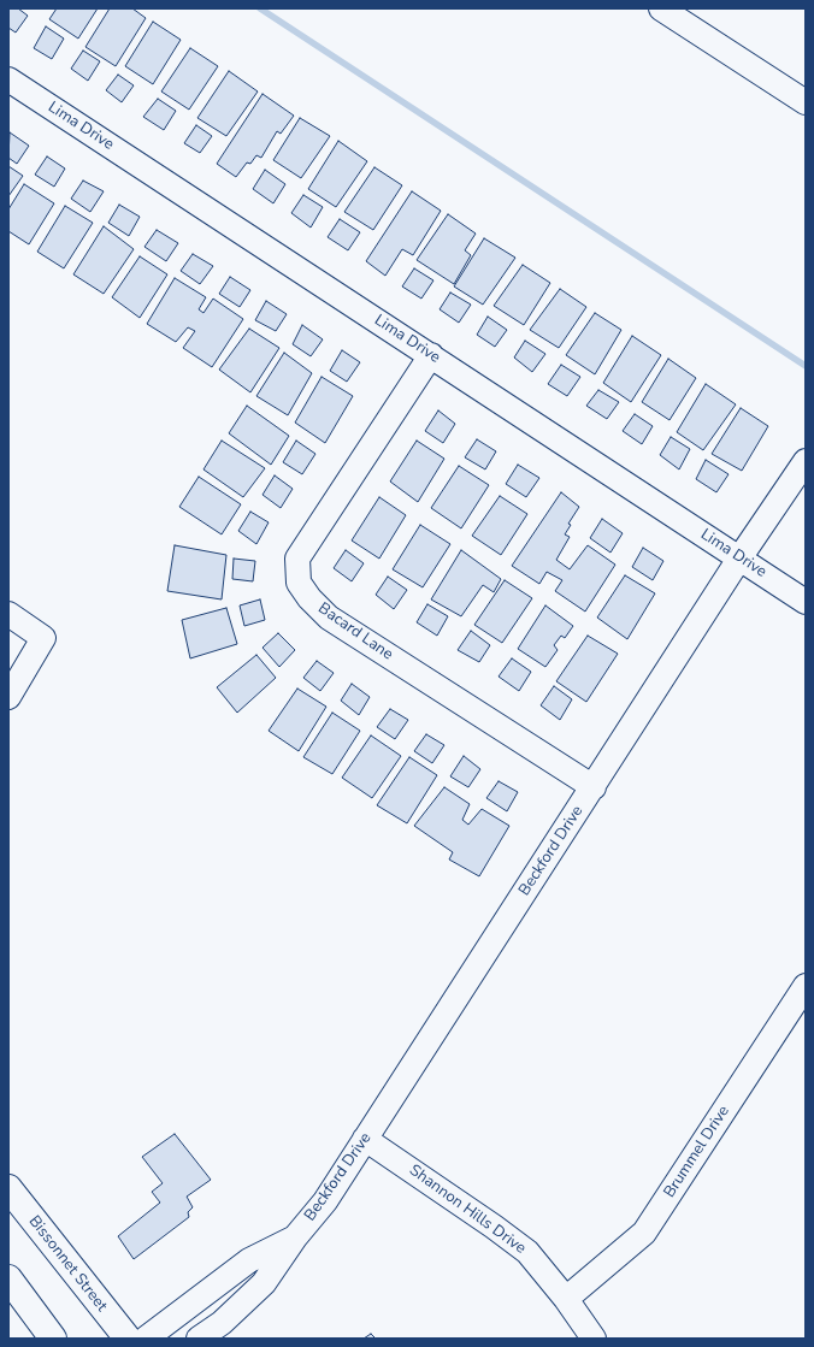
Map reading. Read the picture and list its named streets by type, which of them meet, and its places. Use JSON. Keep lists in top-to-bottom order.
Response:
{
  "streets": {
    "main road": ["Bissonnet Street"],
    "street": [
      "Lima Drive",
      "Bacard Lane",
      "Beckford Drive",
      "Brummel Drive",
      "Shannon Hills Drive"
    ]
  },
  "crossings": [
    ["Lima Drive", "Bacard Lane"],
    ["Lima Drive", "Beckford Drive"],
    ["Bacard Lane", "Beckford Drive"],
    ["Beckford Drive", "Shannon Hills Drive"],
    ["Brummel Drive", "Shannon Hills Drive"]
  ]
}
